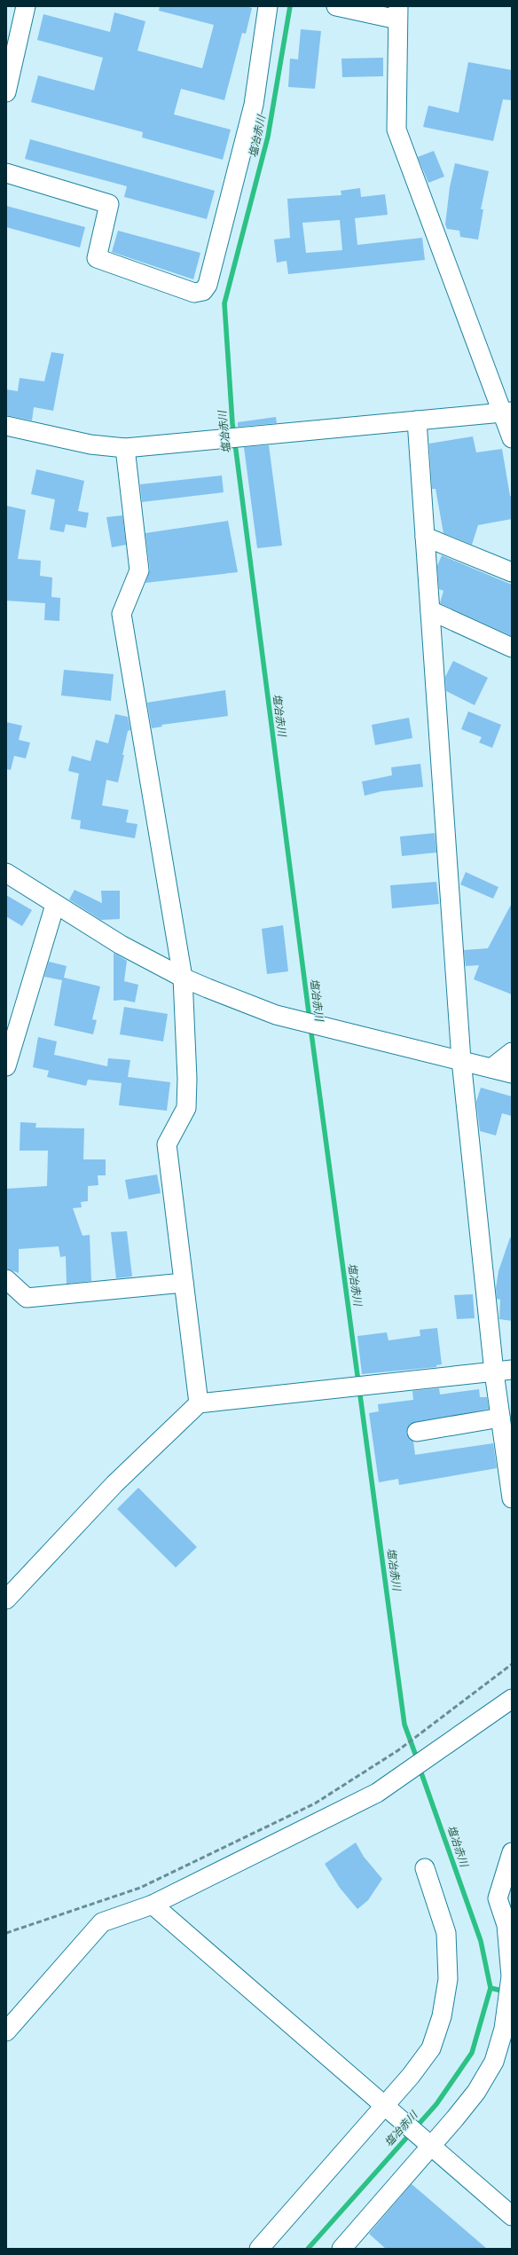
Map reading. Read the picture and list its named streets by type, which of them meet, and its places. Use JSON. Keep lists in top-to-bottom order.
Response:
{
  "water": ["塩冶赤川"]
}
